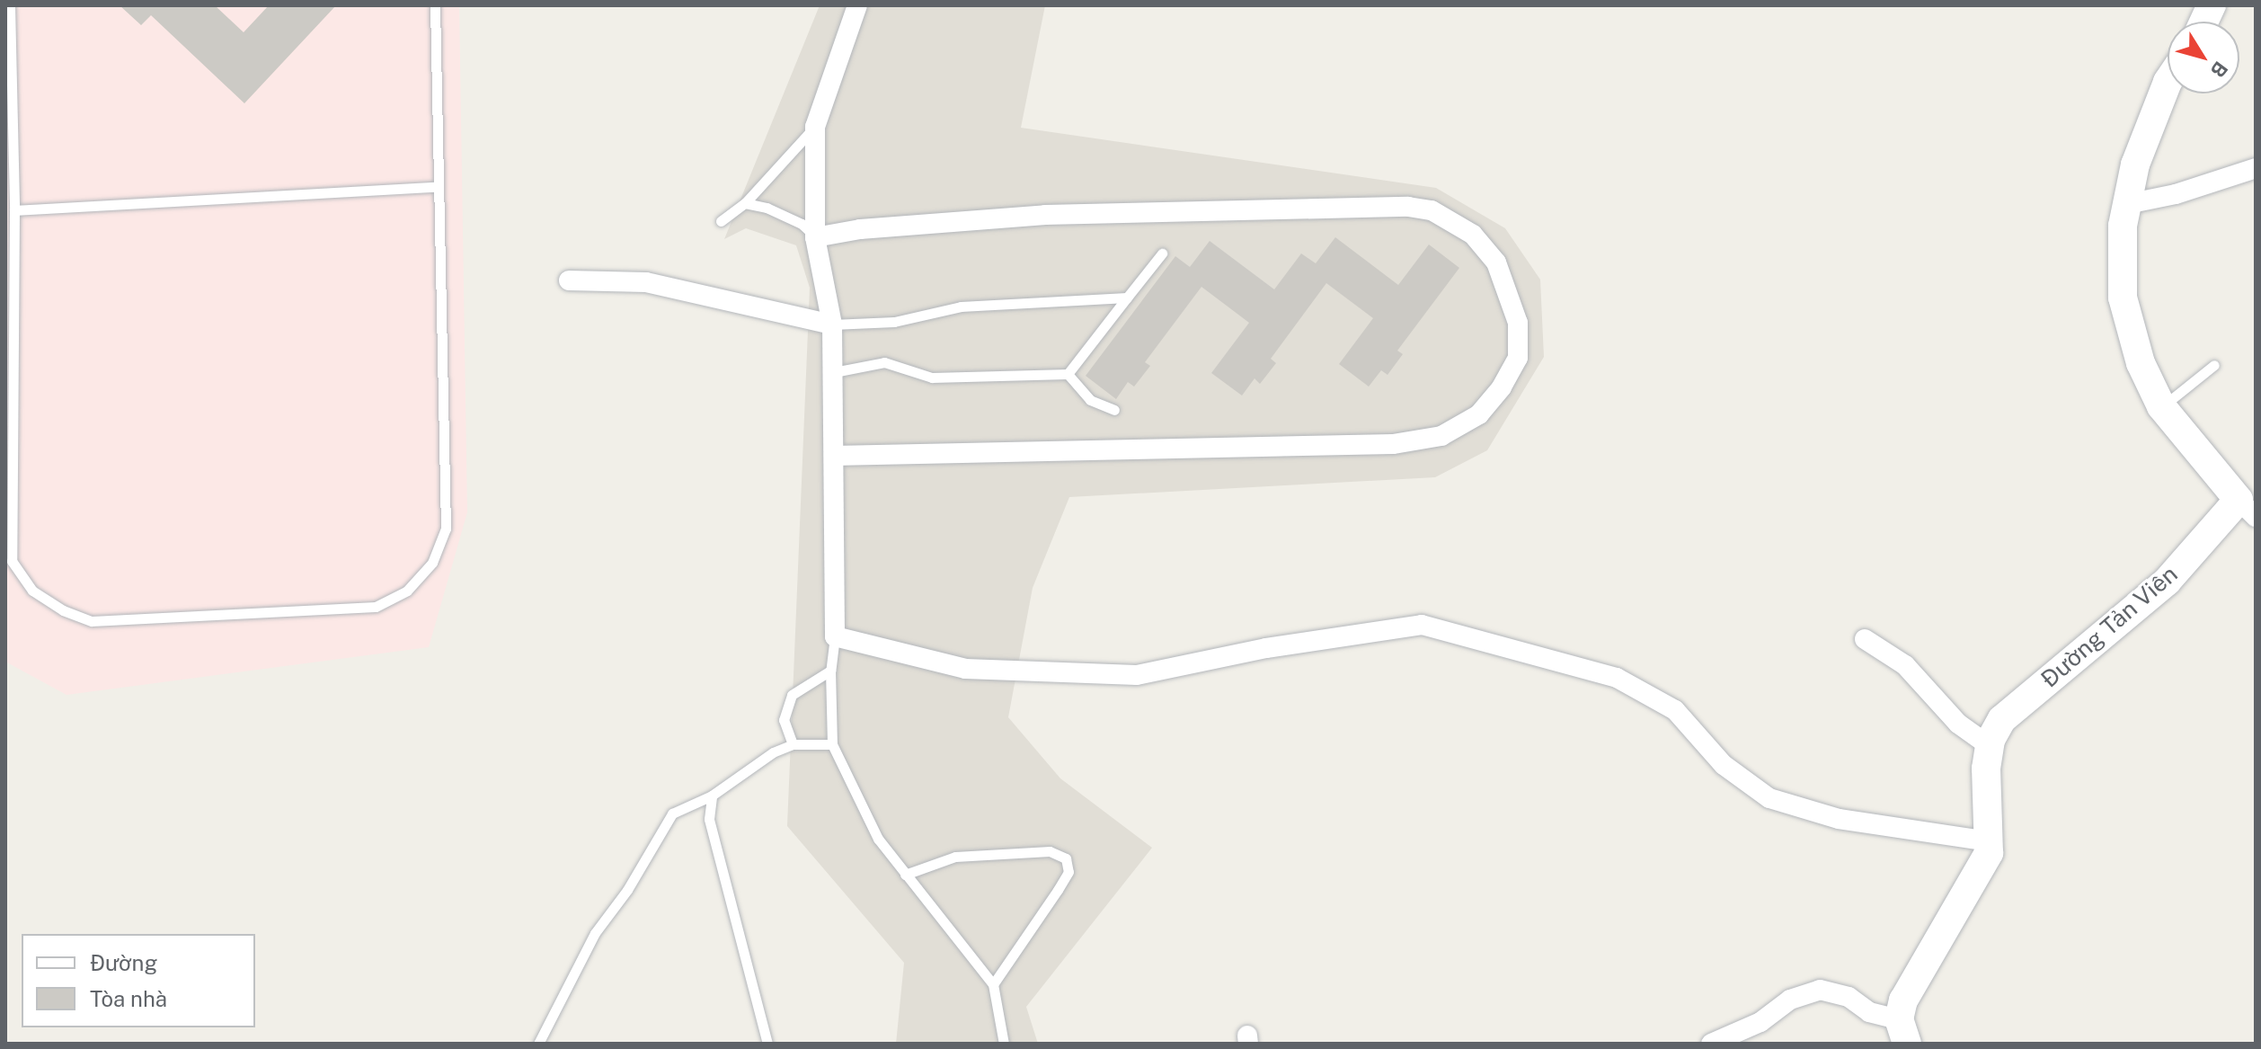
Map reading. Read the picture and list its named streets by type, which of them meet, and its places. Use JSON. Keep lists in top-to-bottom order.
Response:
{
  "streets": {
    "street": ["Đường Tản Viên"]
  },
  "legend": ["Đường", "Tòa nhà"],
  "north": "bottom right"
}
